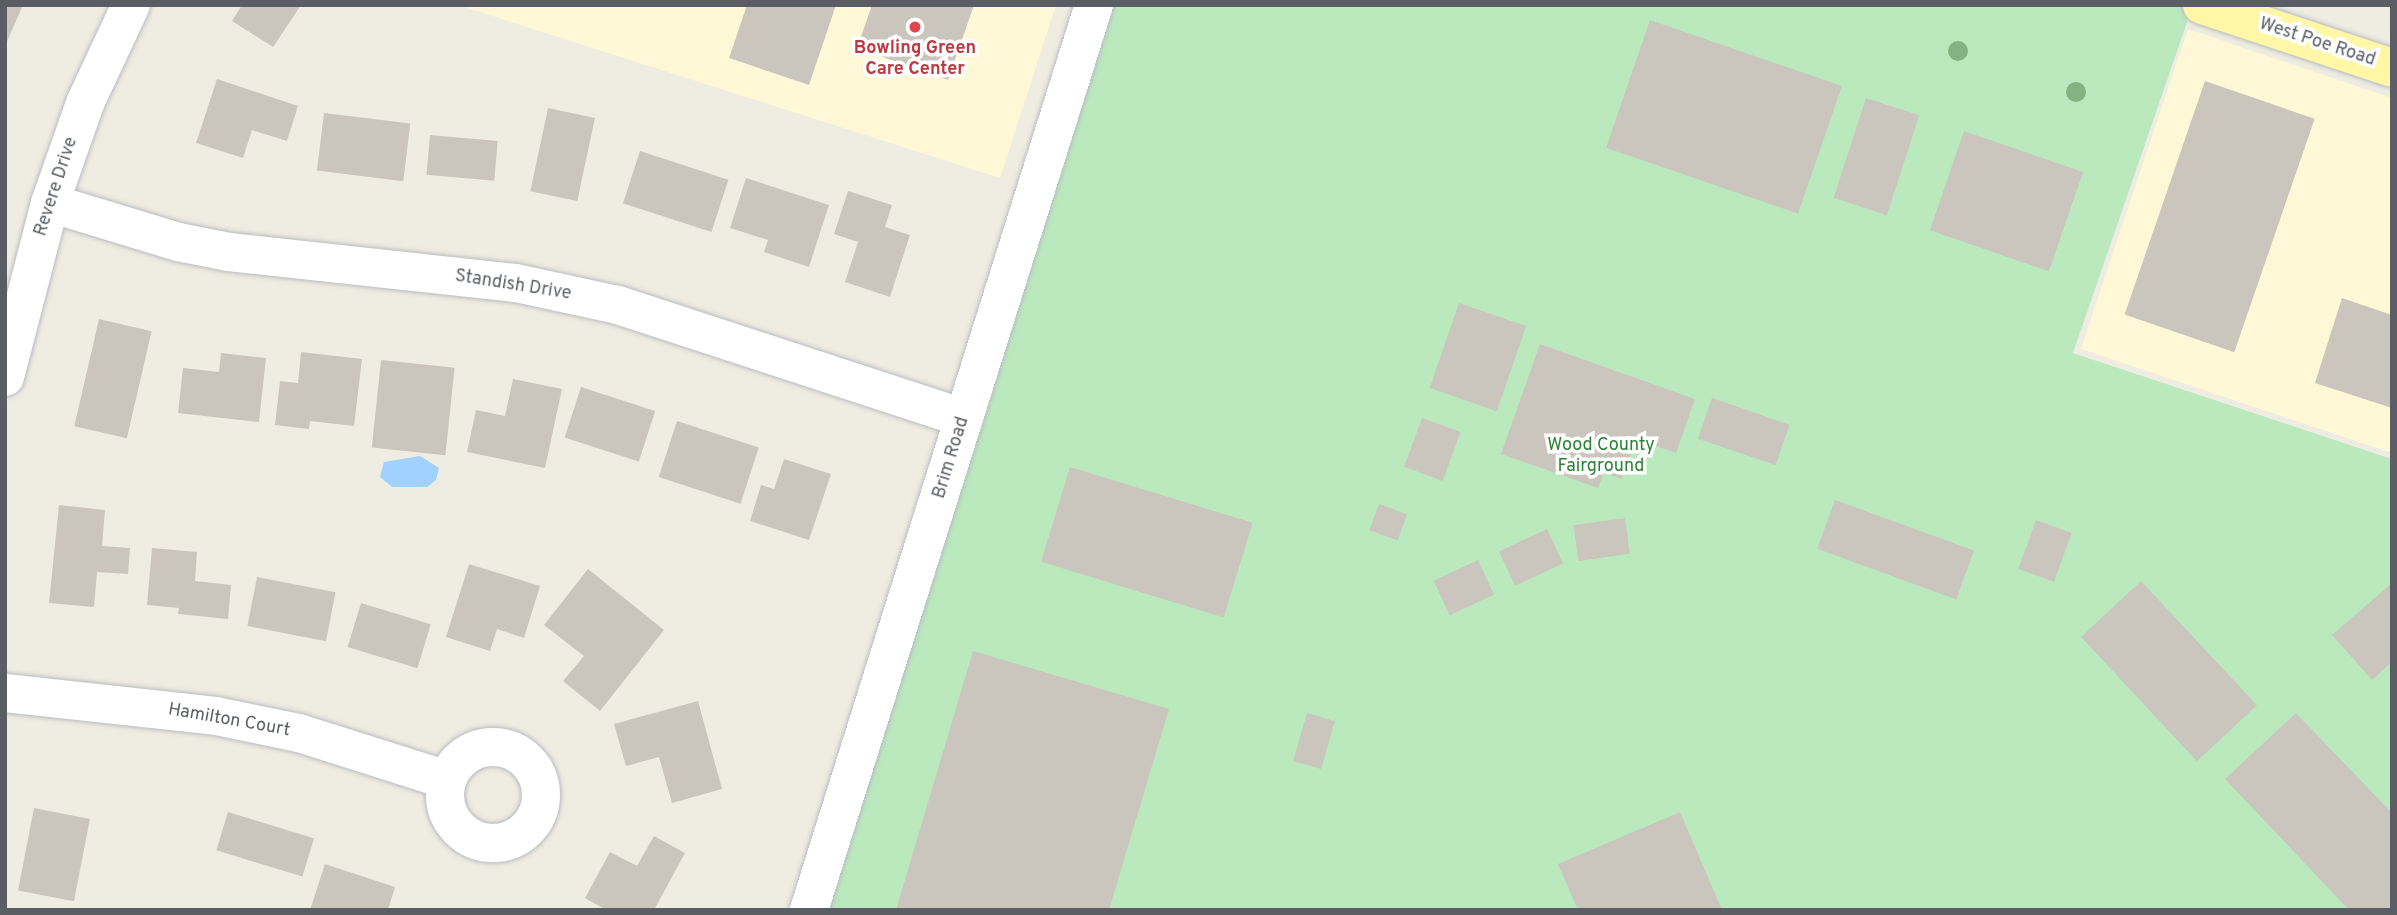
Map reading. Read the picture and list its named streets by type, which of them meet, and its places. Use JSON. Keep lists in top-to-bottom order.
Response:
{
  "streets": {
    "main road": ["West Poe Road"],
    "street": [
      "Revere Drive",
      "Standish Drive",
      "Brim Road",
      "Hamilton Court"
    ]
  },
  "crossings": [
    ["Revere Drive", "Standish Drive"],
    ["Standish Drive", "Brim Road"]
  ],
  "parks": ["Wood County Fairground"],
  "places": ["Bowling Green Care Center"]
}
